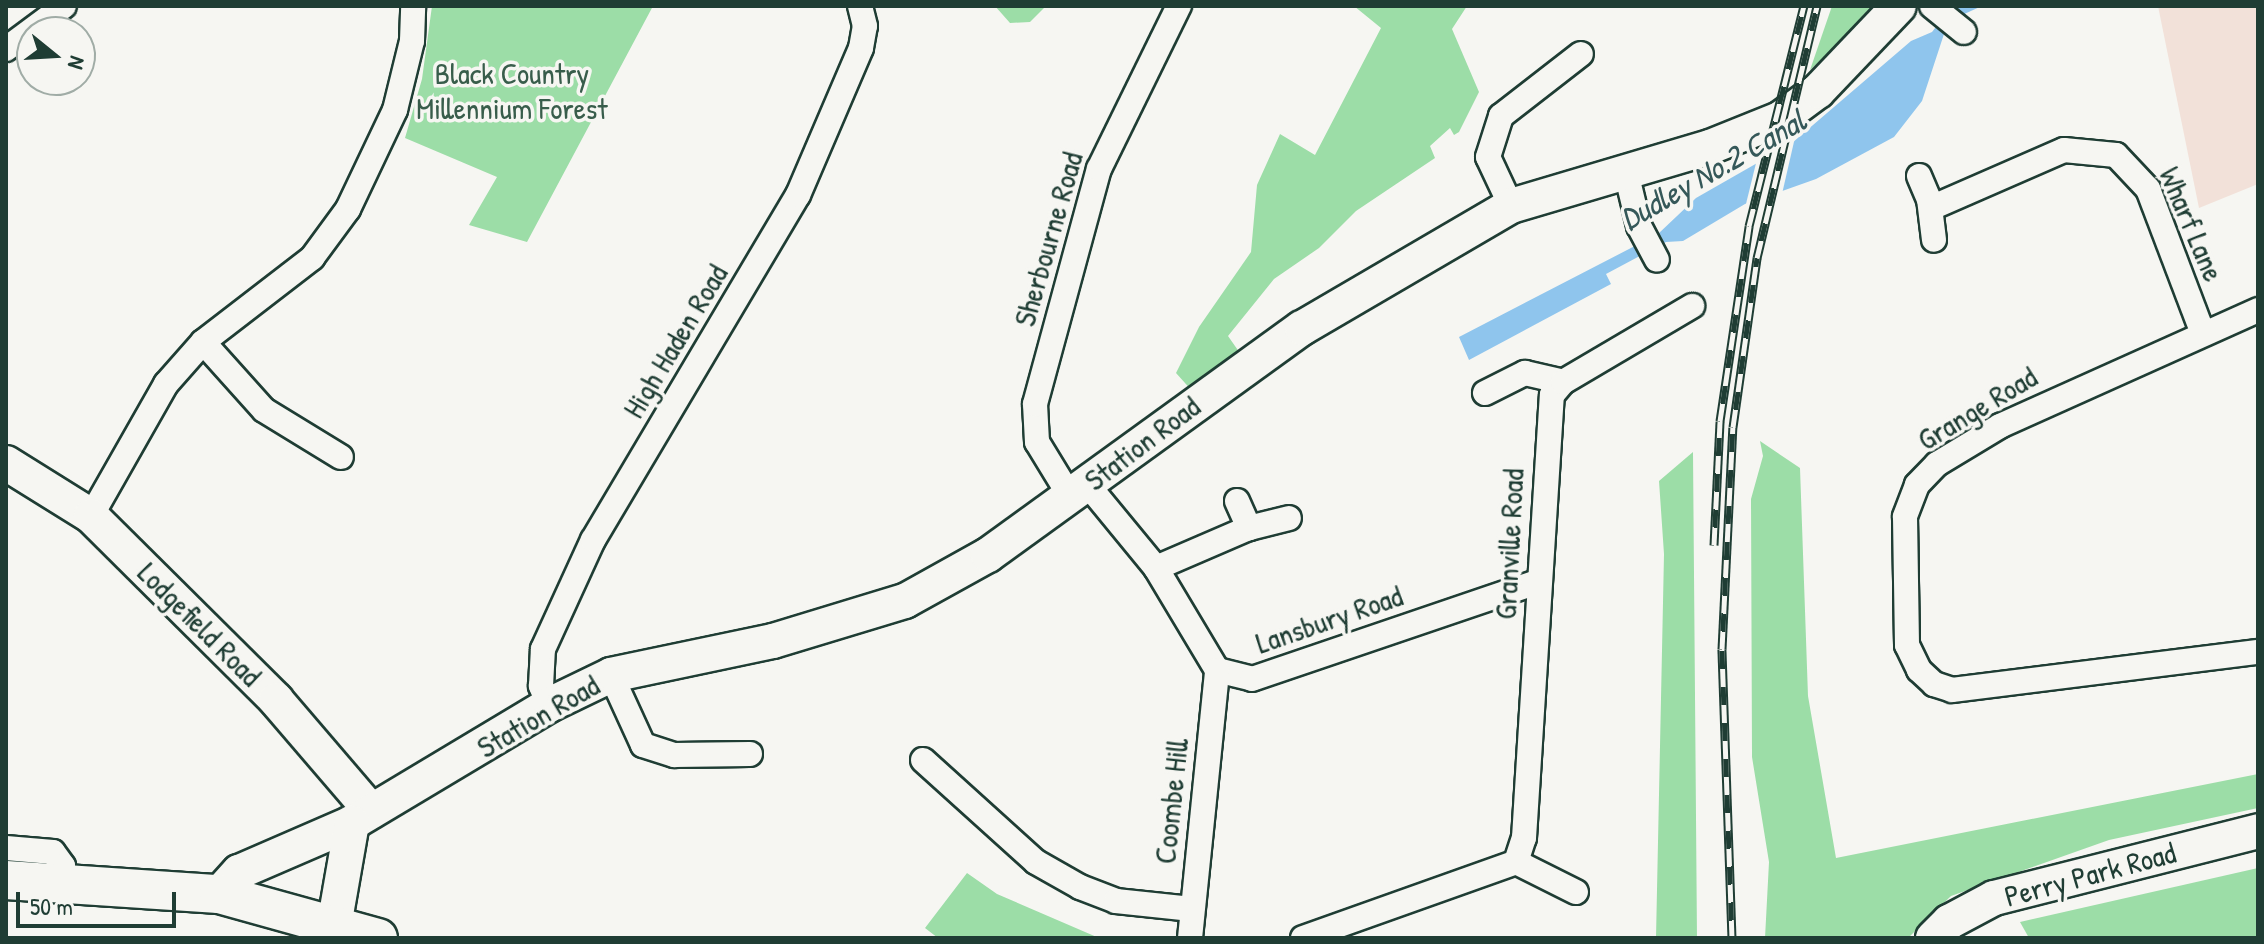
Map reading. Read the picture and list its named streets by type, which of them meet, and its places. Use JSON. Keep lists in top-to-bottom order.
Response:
{
  "streets": {
    "street": [
      "Wharf Lane",
      "Sherbourne Road",
      "High Haden Road",
      "Grange Road",
      "Station Road",
      "Granville Road",
      "Lansbury Road",
      "Lodgefield Road",
      "Coombe Hill",
      "Perry Park Road"
    ]
  },
  "crossings": [
    ["Wharf Lane", "Grange Road"],
    ["Sherbourne Road", "Station Road"],
    ["High Haden Road", "Station Road"],
    ["Station Road", "Lodgefield Road"],
    ["Granville Road", "Lansbury Road"],
    ["Lansbury Road", "Coombe Hill"]
  ],
  "water": ["Dudley No.2 Canal"],
  "parks": ["Black Country Millennium Forest"],
  "scale_bar": "50 m",
  "north": "right"
}
